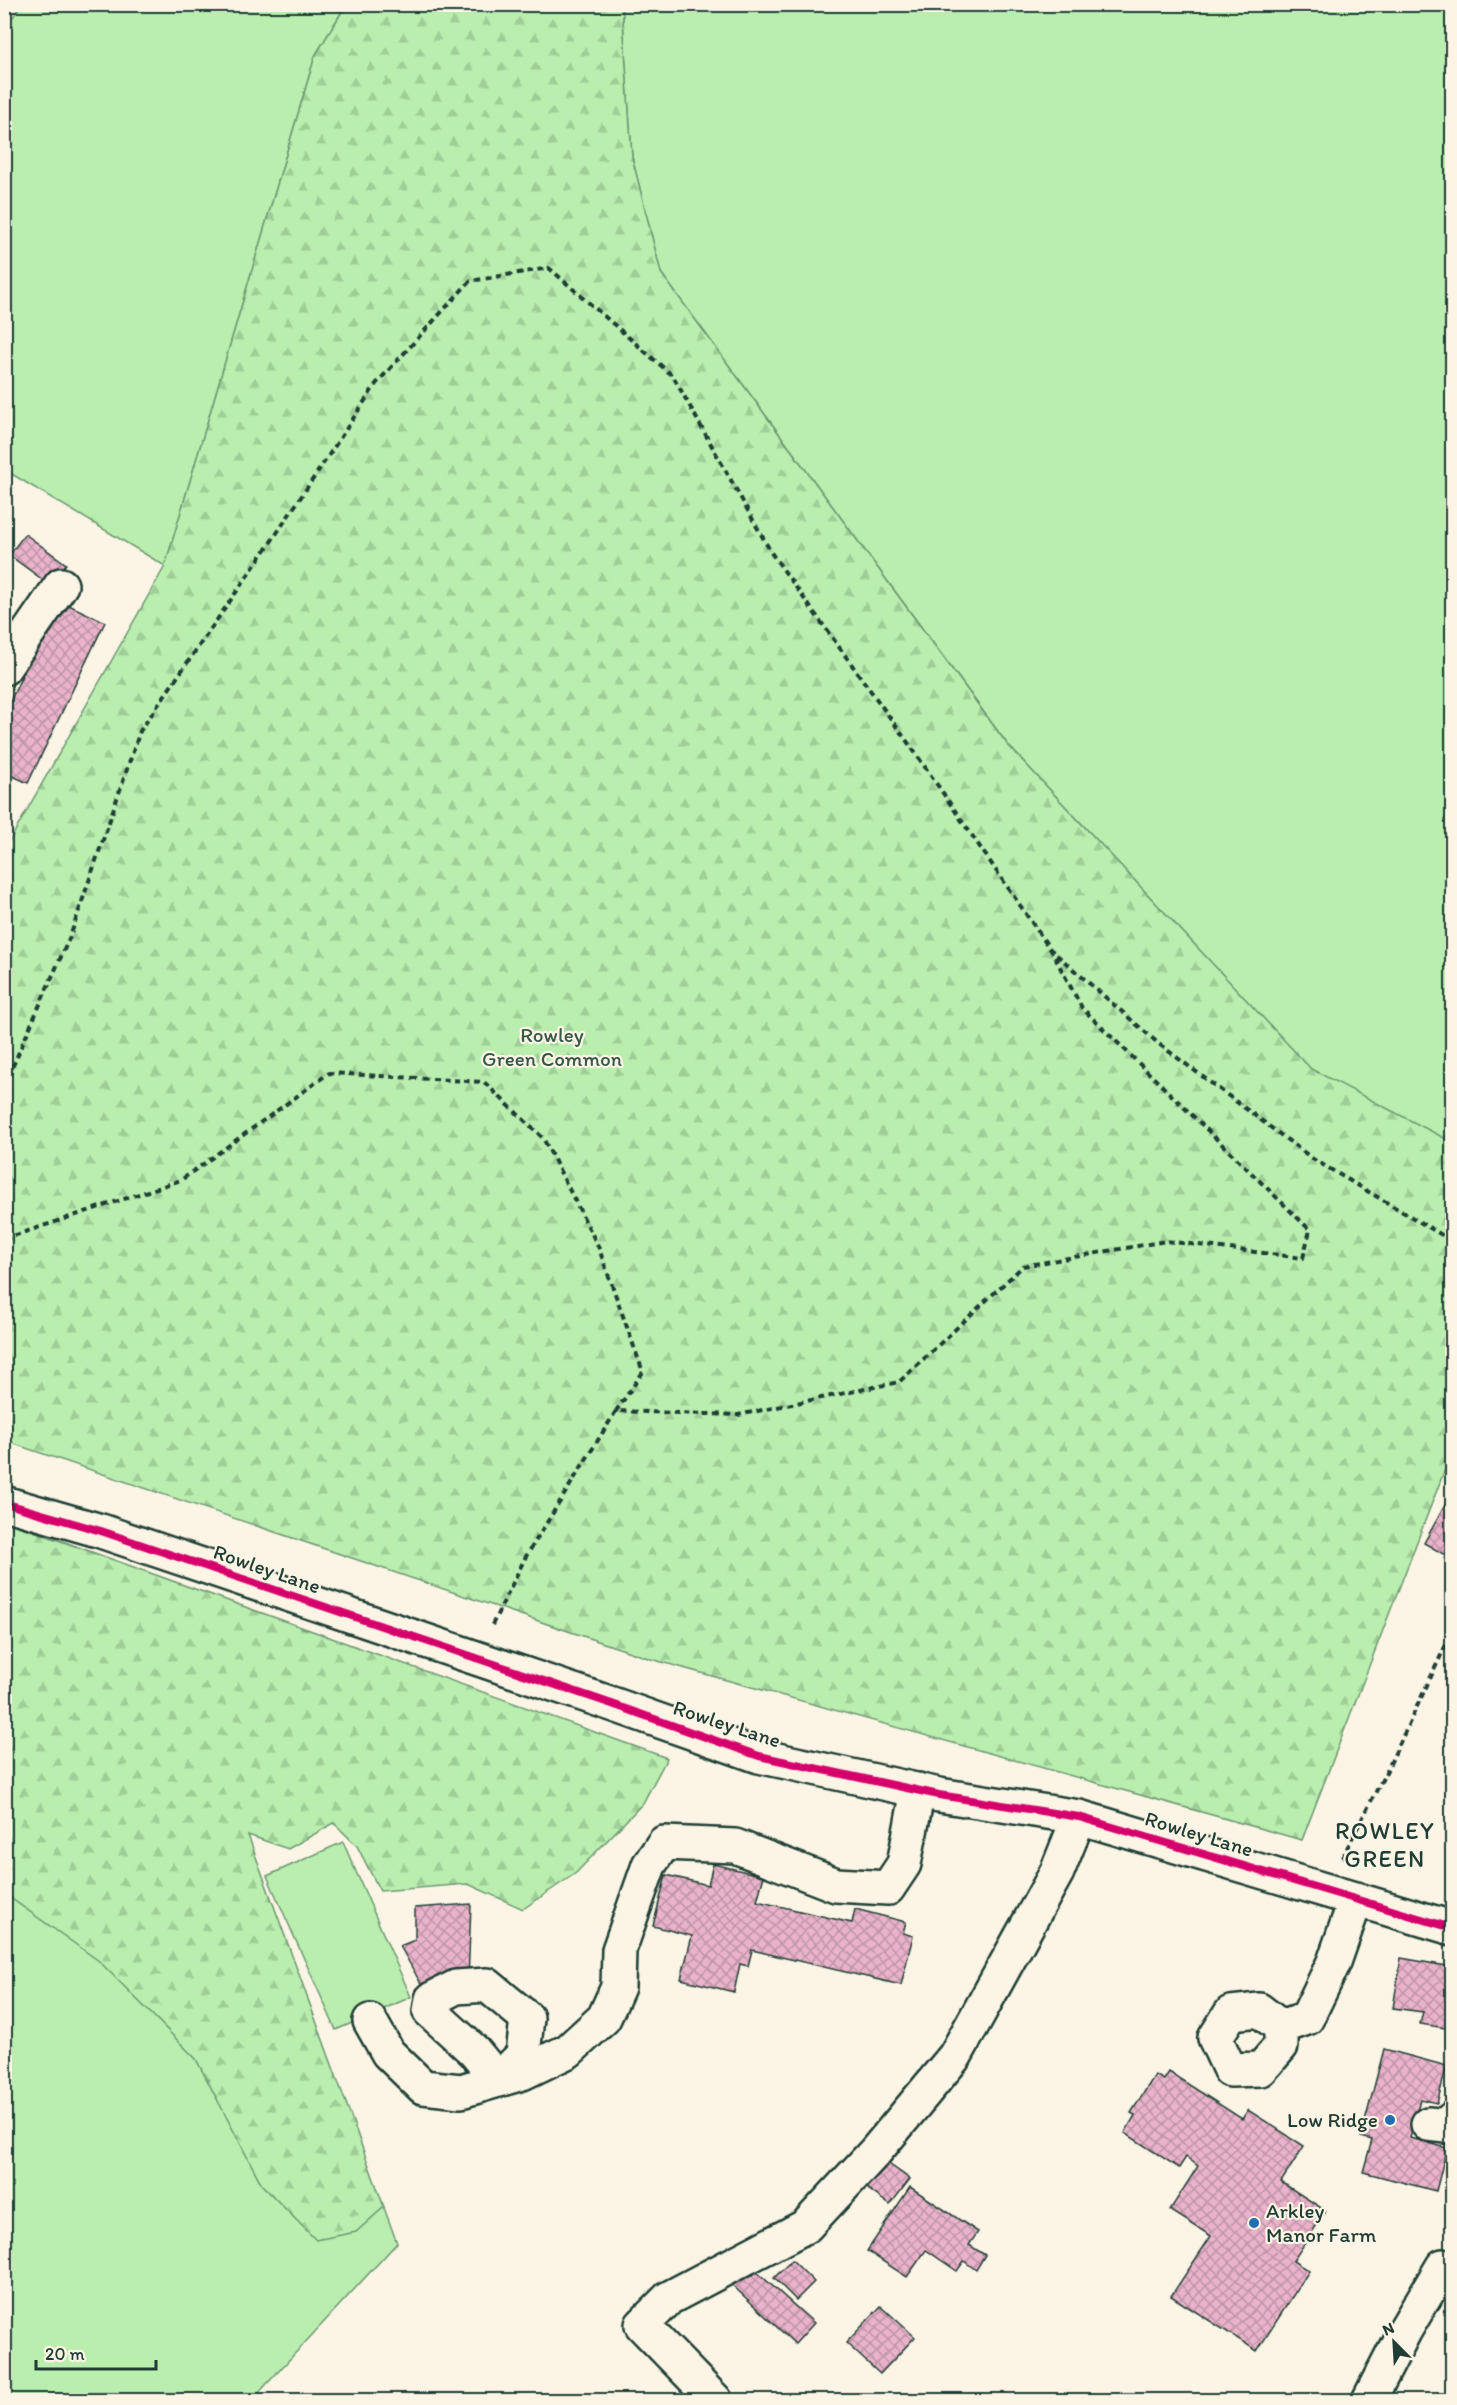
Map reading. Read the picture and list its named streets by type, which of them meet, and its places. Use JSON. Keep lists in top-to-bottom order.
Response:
{
  "streets": {
    "street": ["Rowley Lane"]
  },
  "districts": ["ROWLEY GREEN"],
  "parks": ["Rowley Green Common"],
  "places": ["Low Ridge", "Arkley Manor Farm"],
  "scale_bar": "20 m",
  "north": "top left"
}
